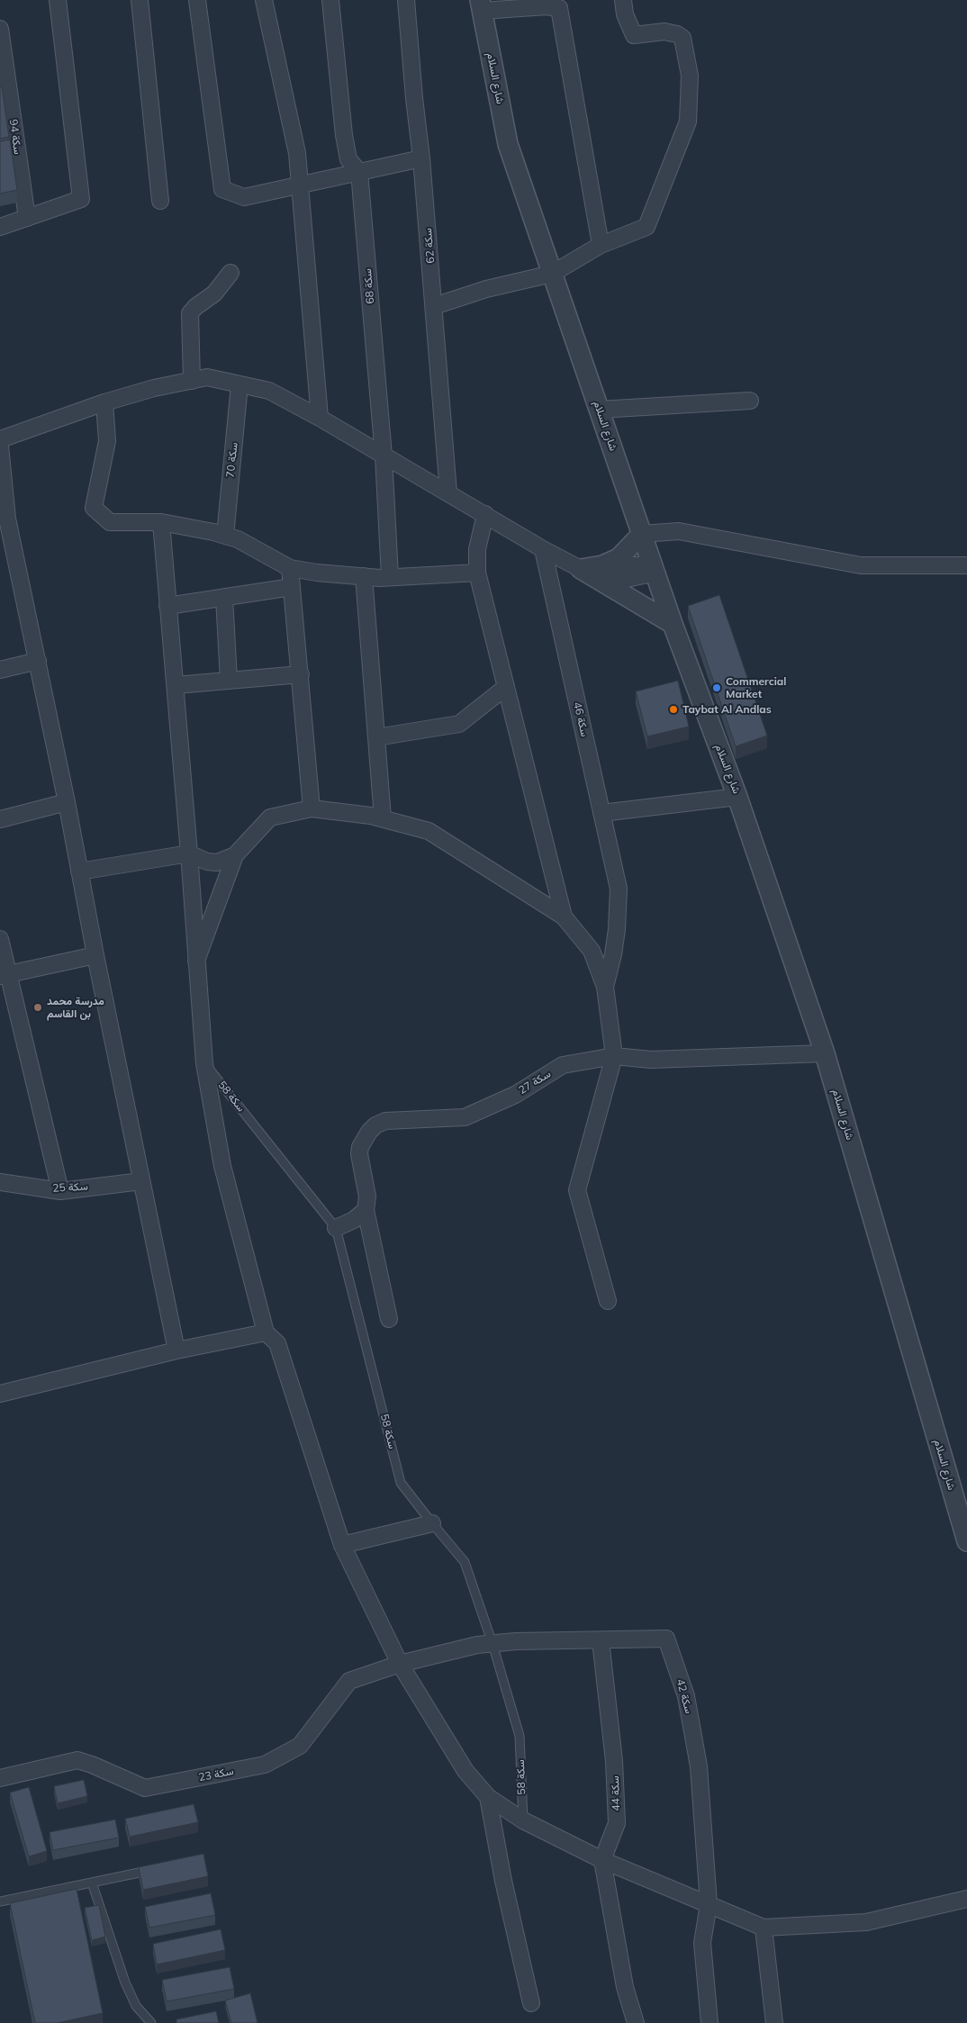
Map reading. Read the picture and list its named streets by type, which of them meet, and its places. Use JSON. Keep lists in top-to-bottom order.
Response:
{
  "streets": {
    "street": [
      "شارع السلام",
      "سكة 94",
      "سكة 62",
      "سكة 68",
      "سكة 70",
      "سكة 46",
      "سكة 27",
      "سكة 25",
      "سكة 42",
      "سكة 23",
      "سكة 44"
    ],
    "lane": ["سكة 58"]
  },
  "crossings": [
    ["شارع السلام", "سكة 27"],
    ["سكة 58", "سكة 42"],
    ["سكة 42", "سكة 23"],
    ["سكة 42", "سكة 44"]
  ],
  "places": ["Commercial Market", "Taybat Al Andlas", "مدرسة محمد بن القاسم"]
}
